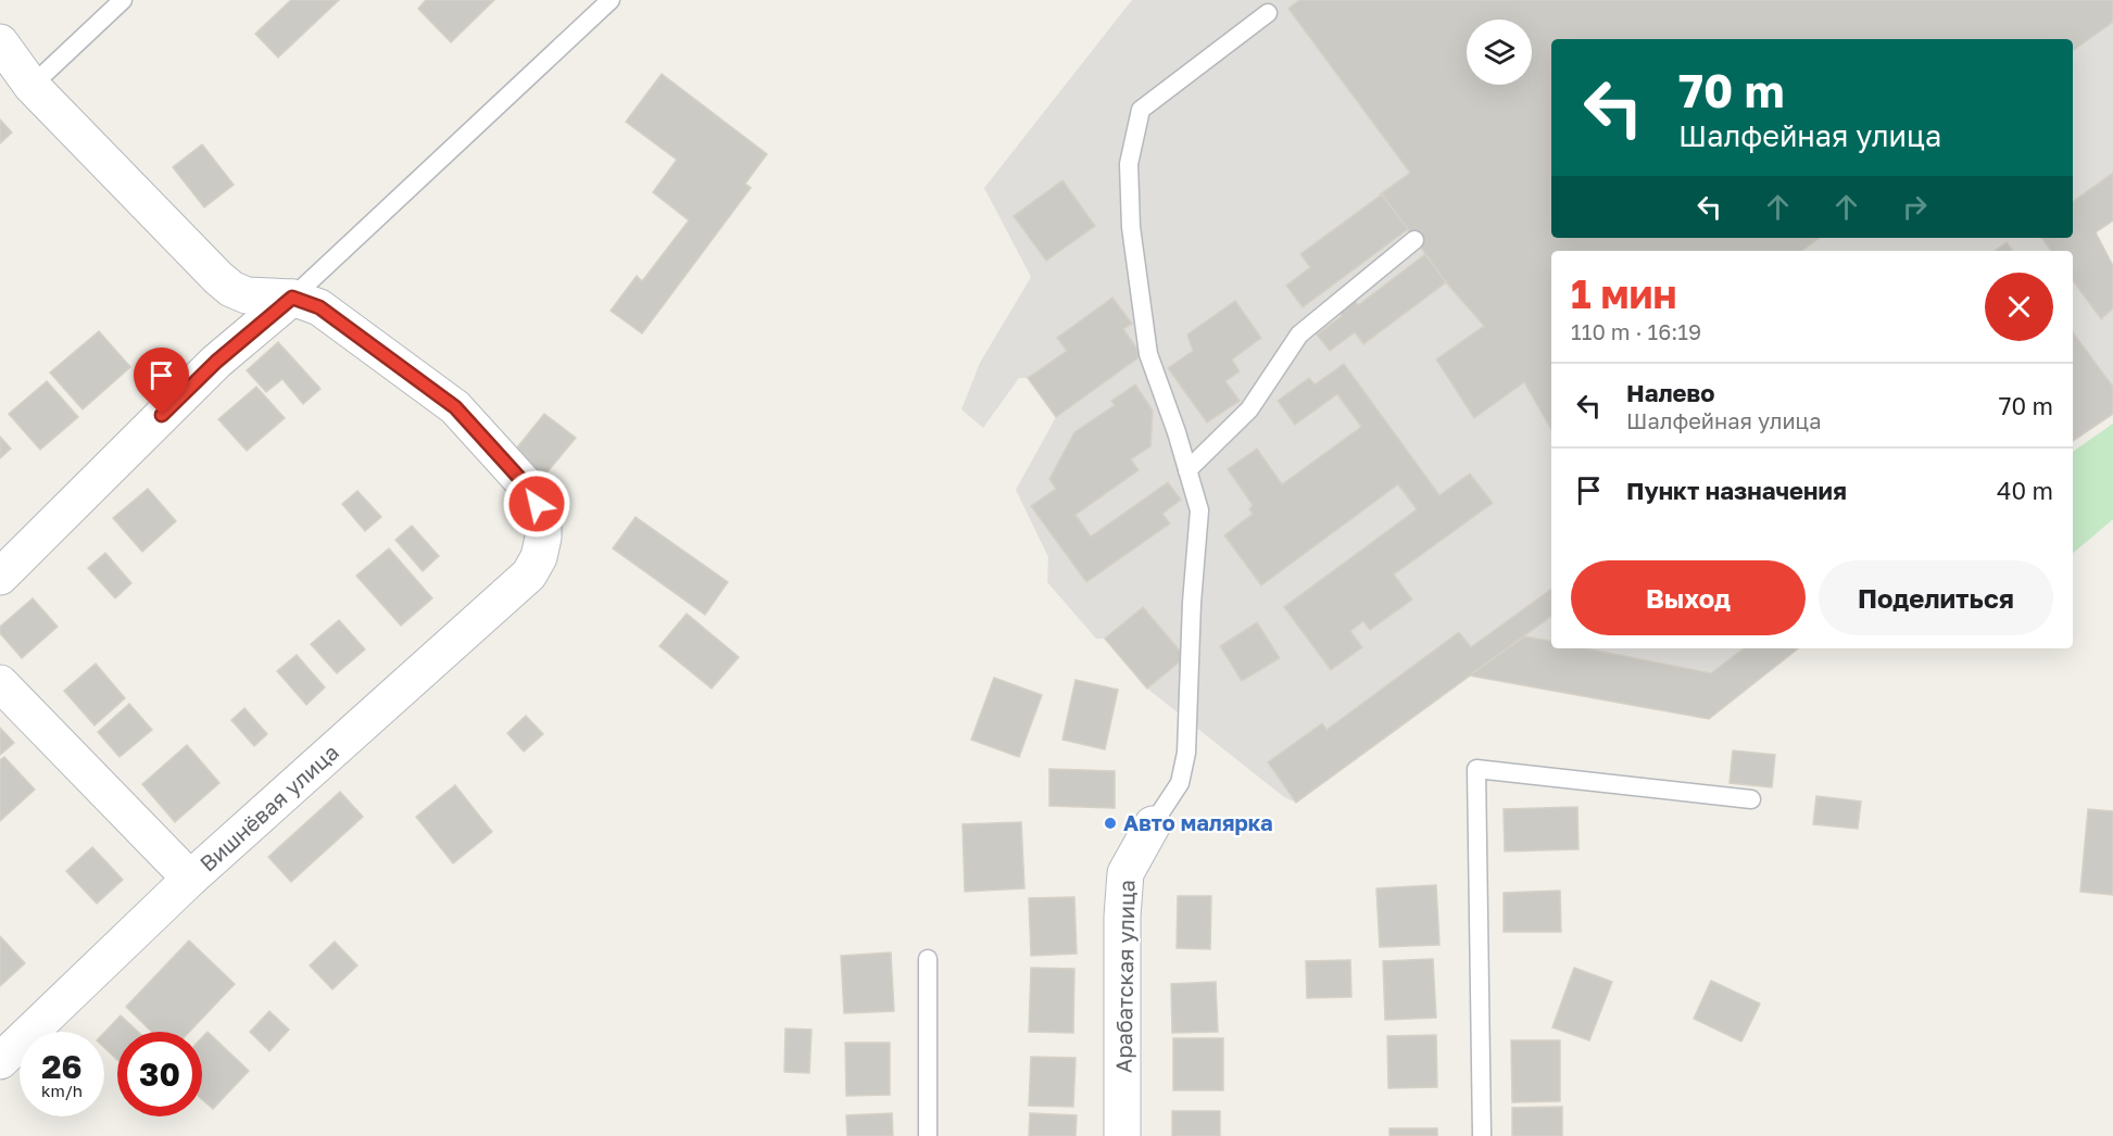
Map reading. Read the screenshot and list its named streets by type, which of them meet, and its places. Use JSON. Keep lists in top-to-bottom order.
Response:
{
  "streets": {
    "street": ["Вишнёвая улица", "Арабатская улица"]
  },
  "places": ["Авто малярка"],
  "page": {
    "turn": ["70 m", "Шалфейная улица"],
    "heading": ["1 мин", "110 m · 16:19"],
    "list": [
      {
        "name": "Налево",
        "note": "Шалфейная улица",
        "value": "70 m"
      },
      {
        "name": "Пункт назначения",
        "value": "40 m"
      }
    ],
    "buttons": ["Выход", "Поделиться"],
    "speed": "26 km/h",
    "limit": "30"
  }
}
